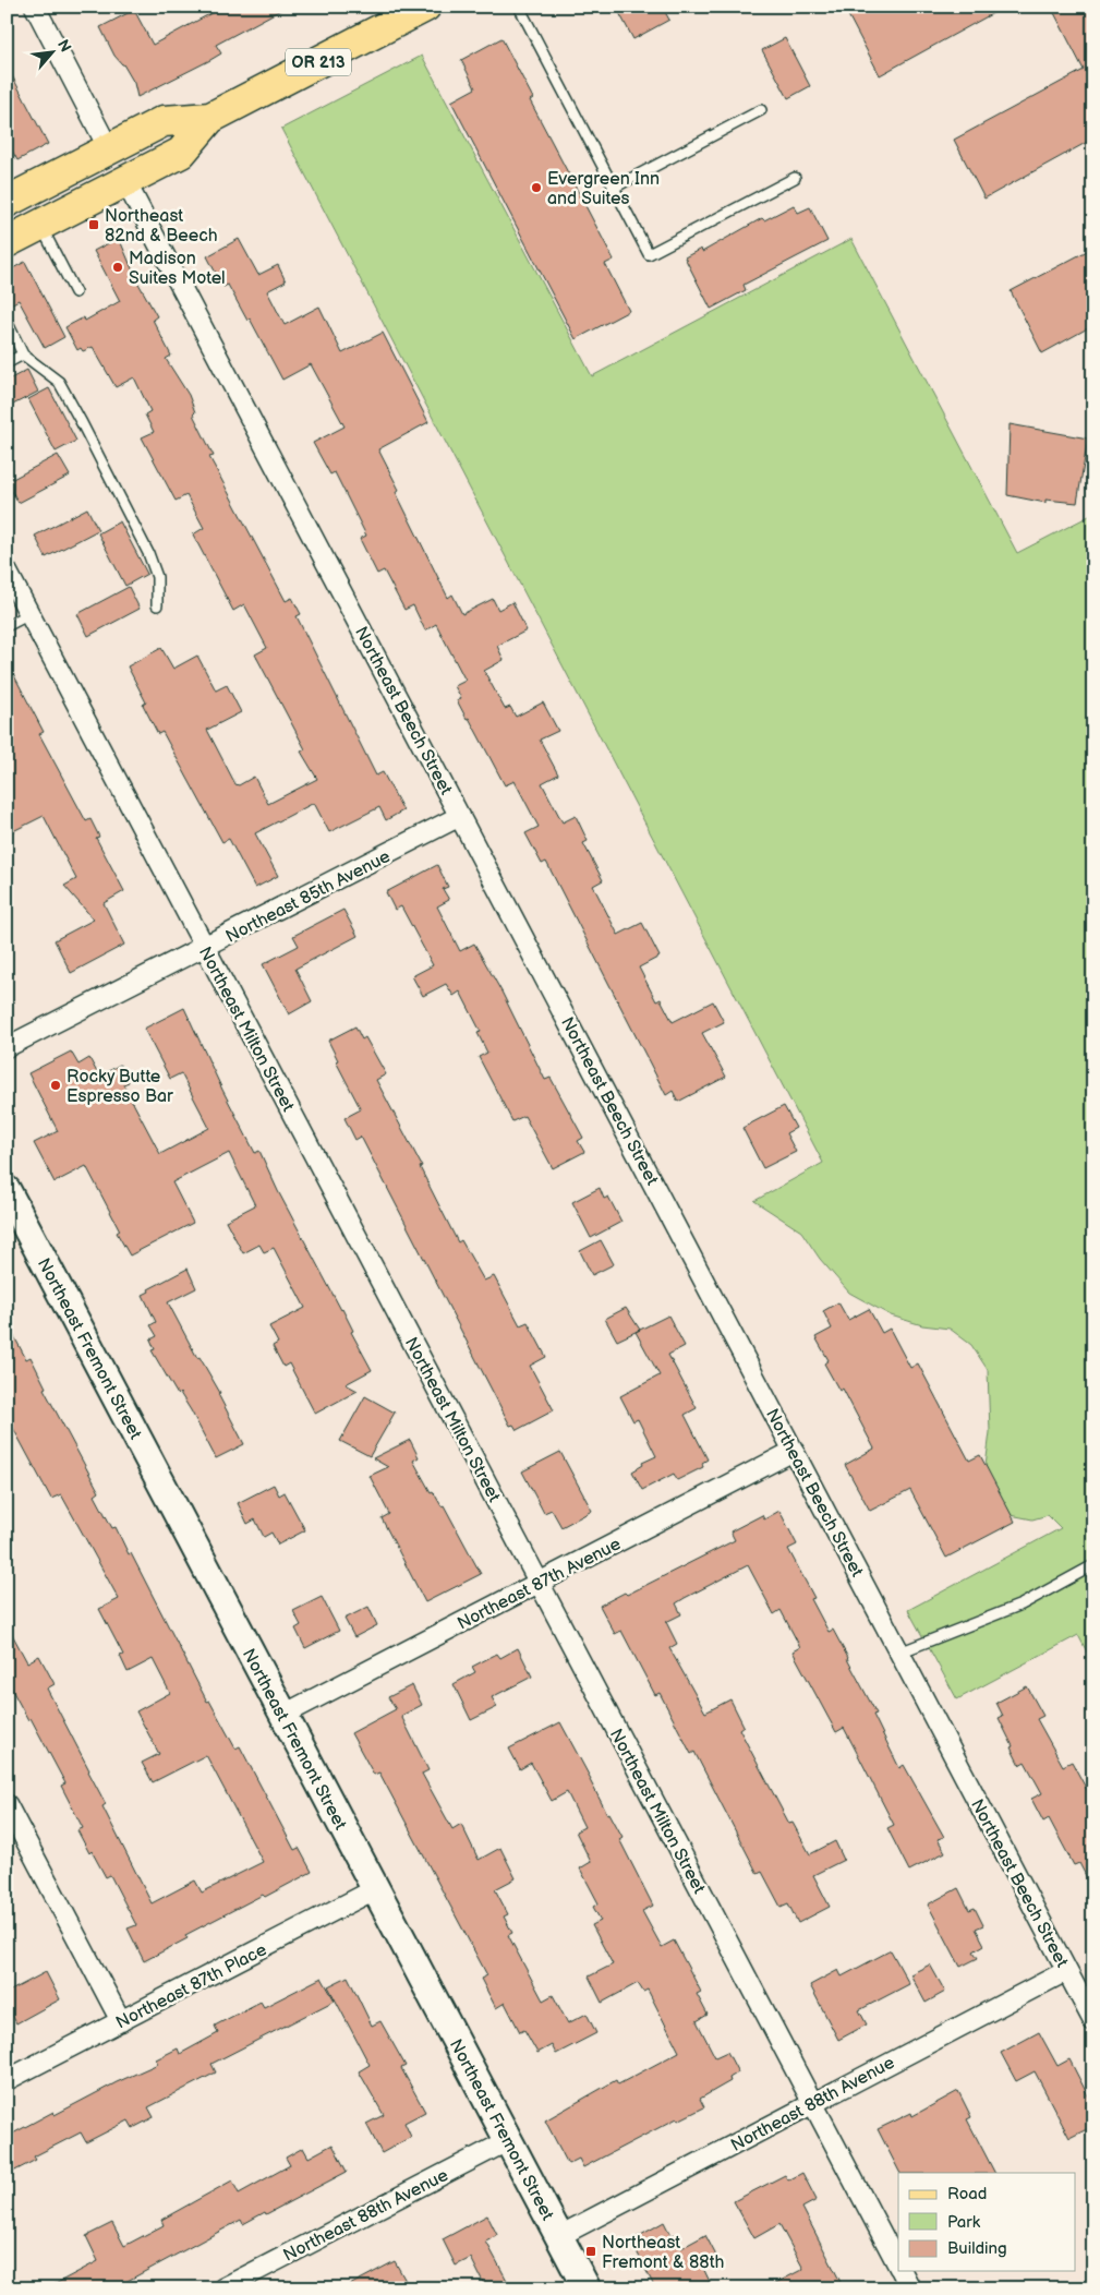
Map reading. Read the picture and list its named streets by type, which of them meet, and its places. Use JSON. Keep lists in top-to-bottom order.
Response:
{
  "streets": {
    "main road": ["OR 213"],
    "street": [
      "Northeast Beech Street",
      "Northeast 85th Avenue",
      "Northeast Milton Street",
      "Northeast Fremont Street",
      "Northeast 87th Avenue",
      "Northeast 87th Place",
      "Northeast 88th Avenue"
    ]
  },
  "crossings": [
    ["OR 213", "Northeast Beech Street"],
    ["Northeast Beech Street", "Northeast 85th Avenue"],
    ["Northeast Beech Street", "Northeast 87th Avenue"],
    ["Northeast Beech Street", "Northeast 88th Avenue"],
    ["Northeast 85th Avenue", "Northeast Milton Street"],
    ["Northeast Milton Street", "Northeast 87th Avenue"],
    ["Northeast Milton Street", "Northeast 88th Avenue"],
    ["Northeast Fremont Street", "Northeast 87th Avenue"],
    ["Northeast Fremont Street", "Northeast 87th Place"],
    ["Northeast Fremont Street", "Northeast 88th Avenue"]
  ],
  "places": {
    "other": ["Evergreen Inn and Suites", "Madison Suites Motel", "Rocky Butte Espresso Bar"],
    "transit": ["Northeast 82nd & Beech", "Northeast Fremont & 88th"]
  },
  "legend": ["Road", "Park", "Building"],
  "north": "top right"
}
